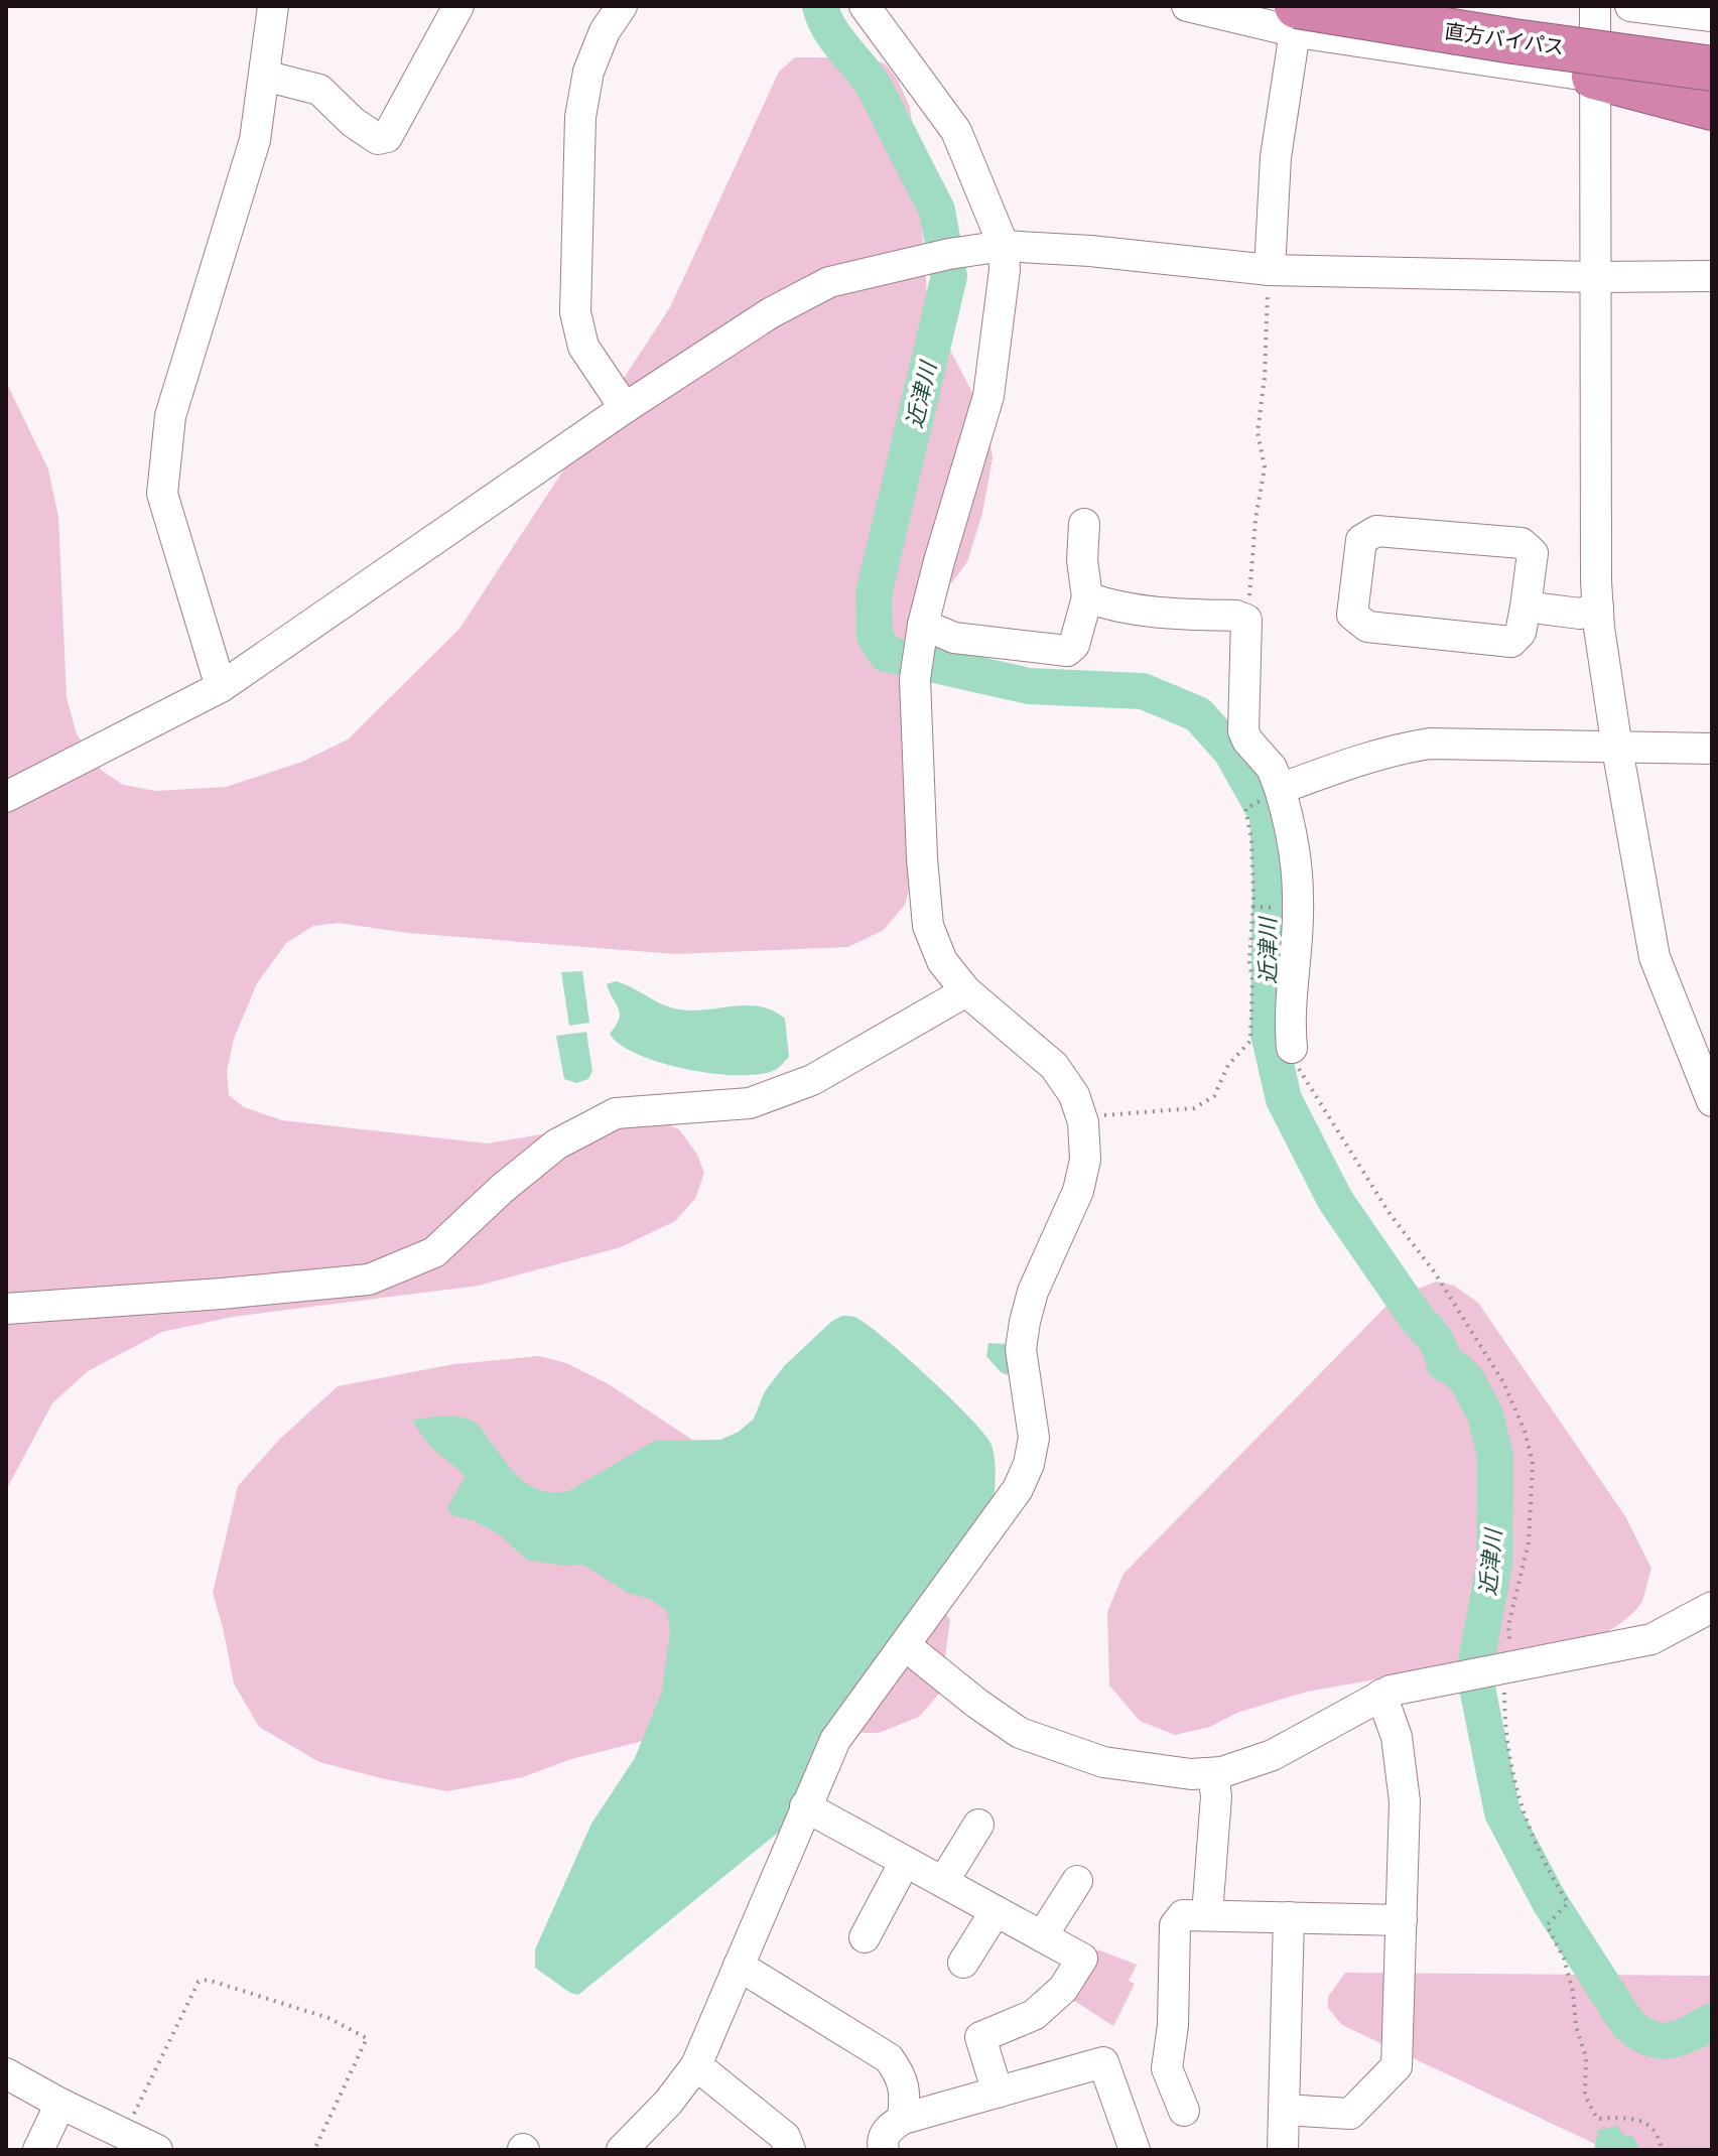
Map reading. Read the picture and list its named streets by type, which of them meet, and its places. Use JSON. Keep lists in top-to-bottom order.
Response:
{
  "streets": {
    "highway": ["直方バイパス"]
  },
  "water": ["近津川"]
}
